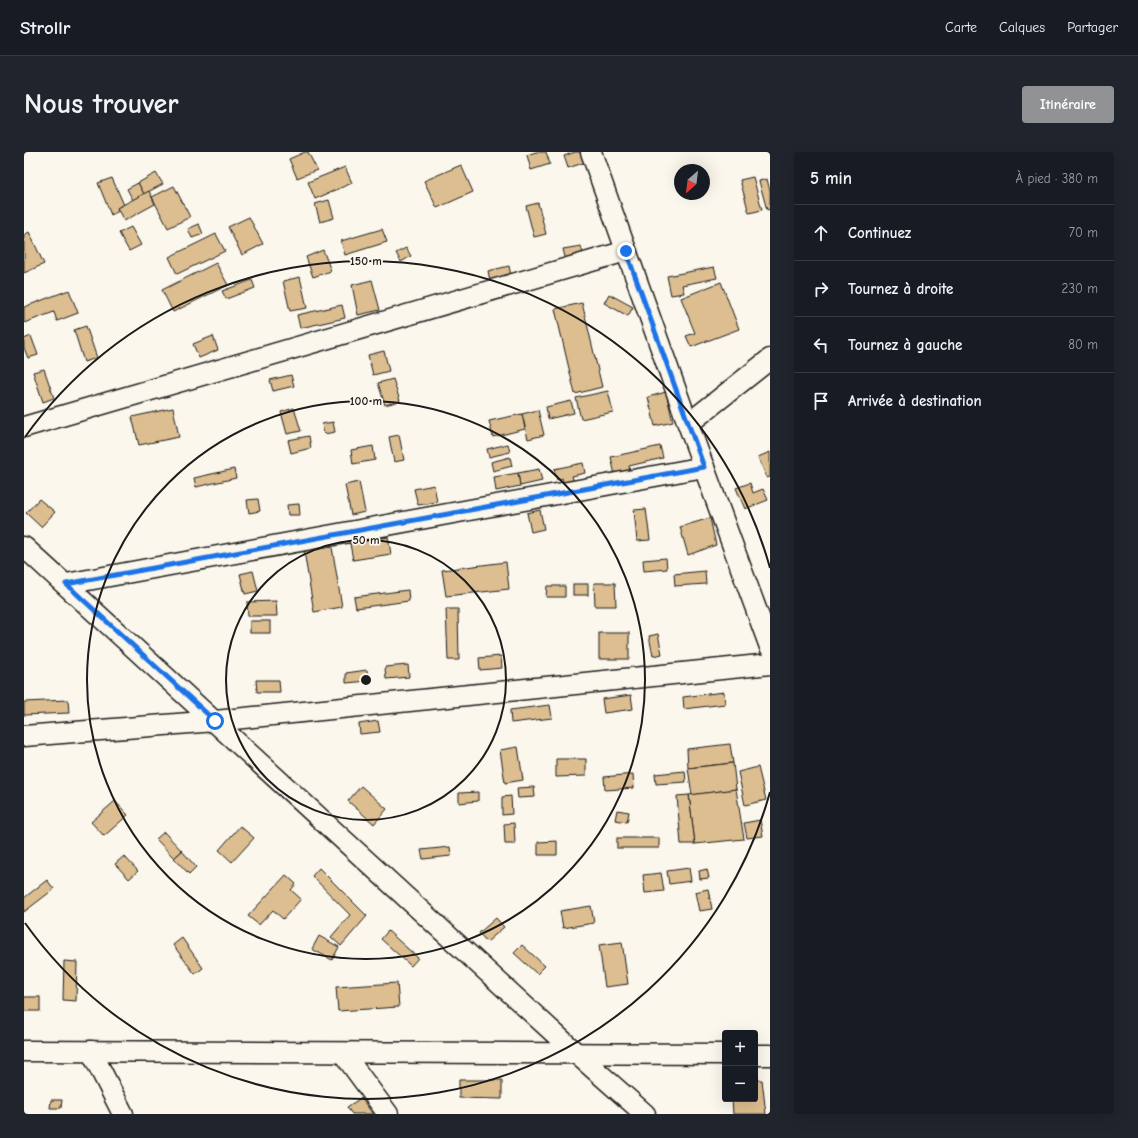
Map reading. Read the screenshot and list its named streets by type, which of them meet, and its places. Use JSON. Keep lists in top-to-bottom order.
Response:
{
  "north": "bottom left",
  "page": {
    "header": "Strollr",
    "nav": ["Carte", "Calques", "Partager"],
    "buttons": "Itinéraire",
    "title": "Nous trouver",
    "heading": ["5 min", "À pied · 380 m"],
    "list": [
      ["Continuez", "70 m"],
      ["Tournez à droite", "230 m"],
      ["Tournez à gauche", "80 m"],
      "Arrivée à destination"
    ],
    "map_buttons": ["+", "−"]
  },
  "rings": ["150 m", "100 m", "50 m"]
}
